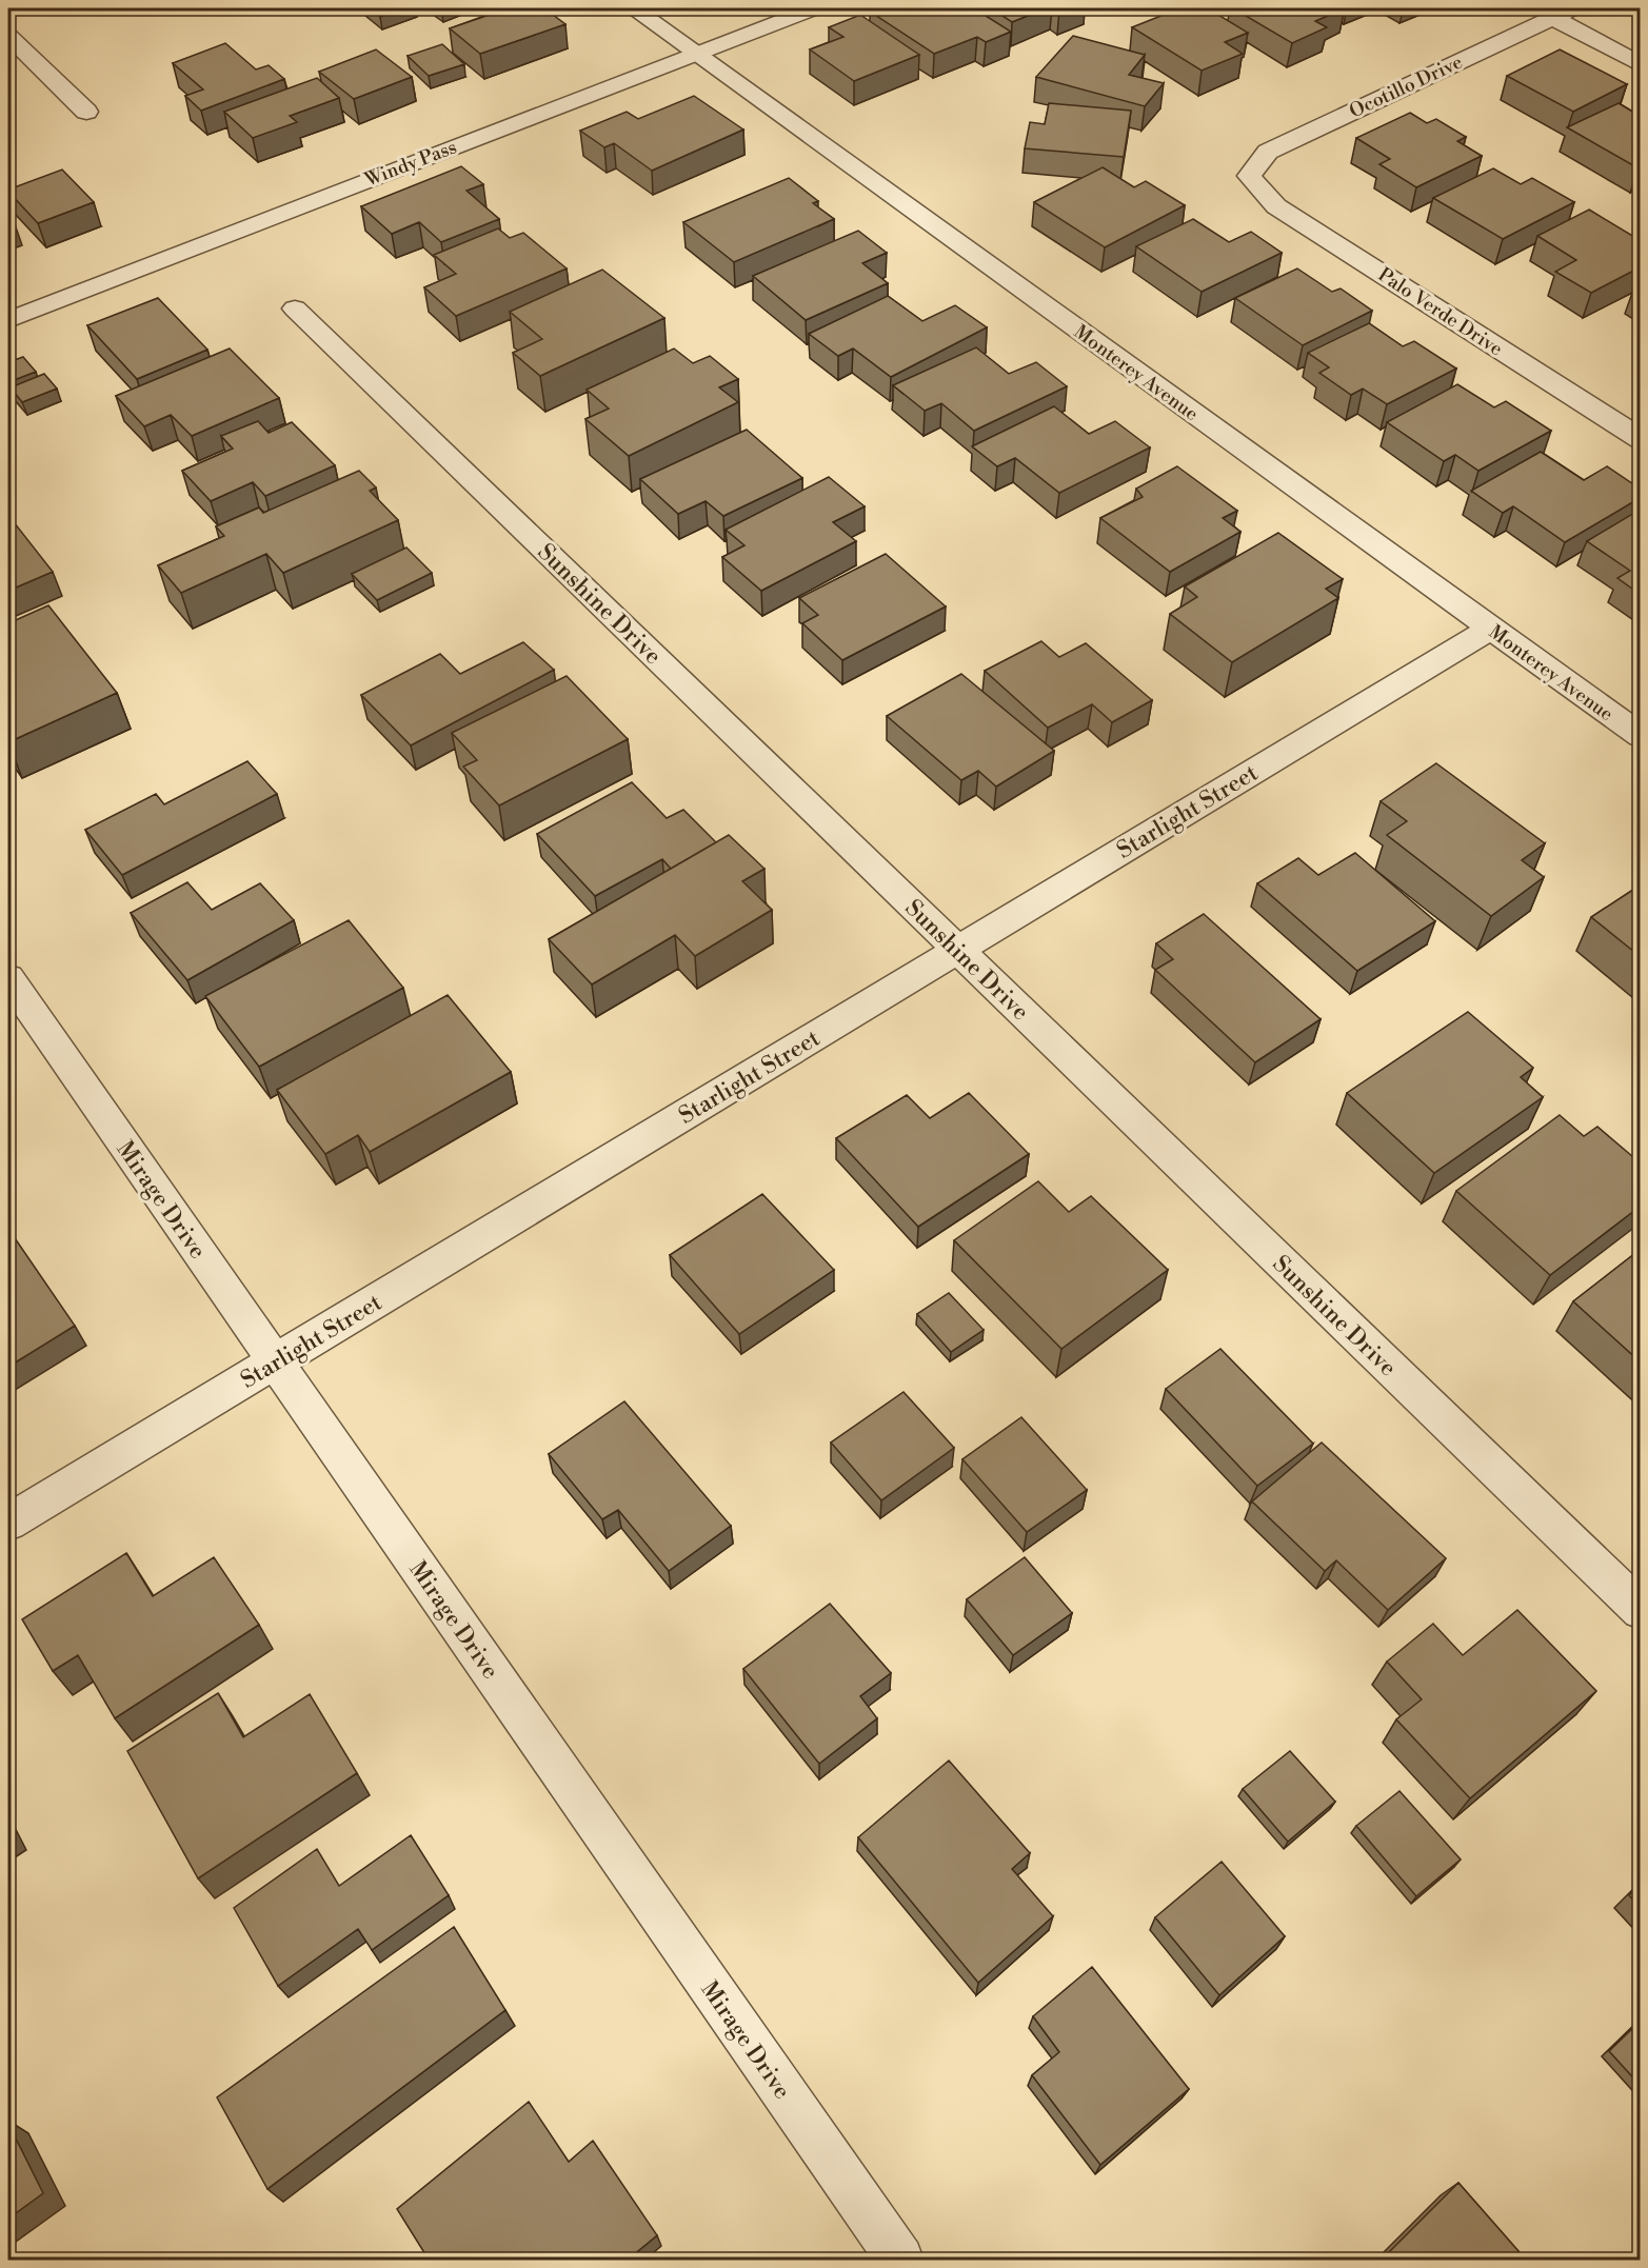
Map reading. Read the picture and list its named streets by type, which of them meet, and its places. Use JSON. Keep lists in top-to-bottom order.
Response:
{
  "streets": {
    "street": [
      "Ocotillo Drive",
      "Windy Pass",
      "Palo Verde Drive",
      "Monterey Avenue",
      "Sunshine Drive",
      "Starlight Street",
      "Mirage Drive"
    ]
  },
  "crossings": [
    ["Ocotillo Drive", "Palo Verde Drive"],
    ["Windy Pass", "Monterey Avenue"],
    ["Monterey Avenue", "Starlight Street"],
    ["Sunshine Drive", "Starlight Street"],
    ["Starlight Street", "Mirage Drive"]
  ]
}
